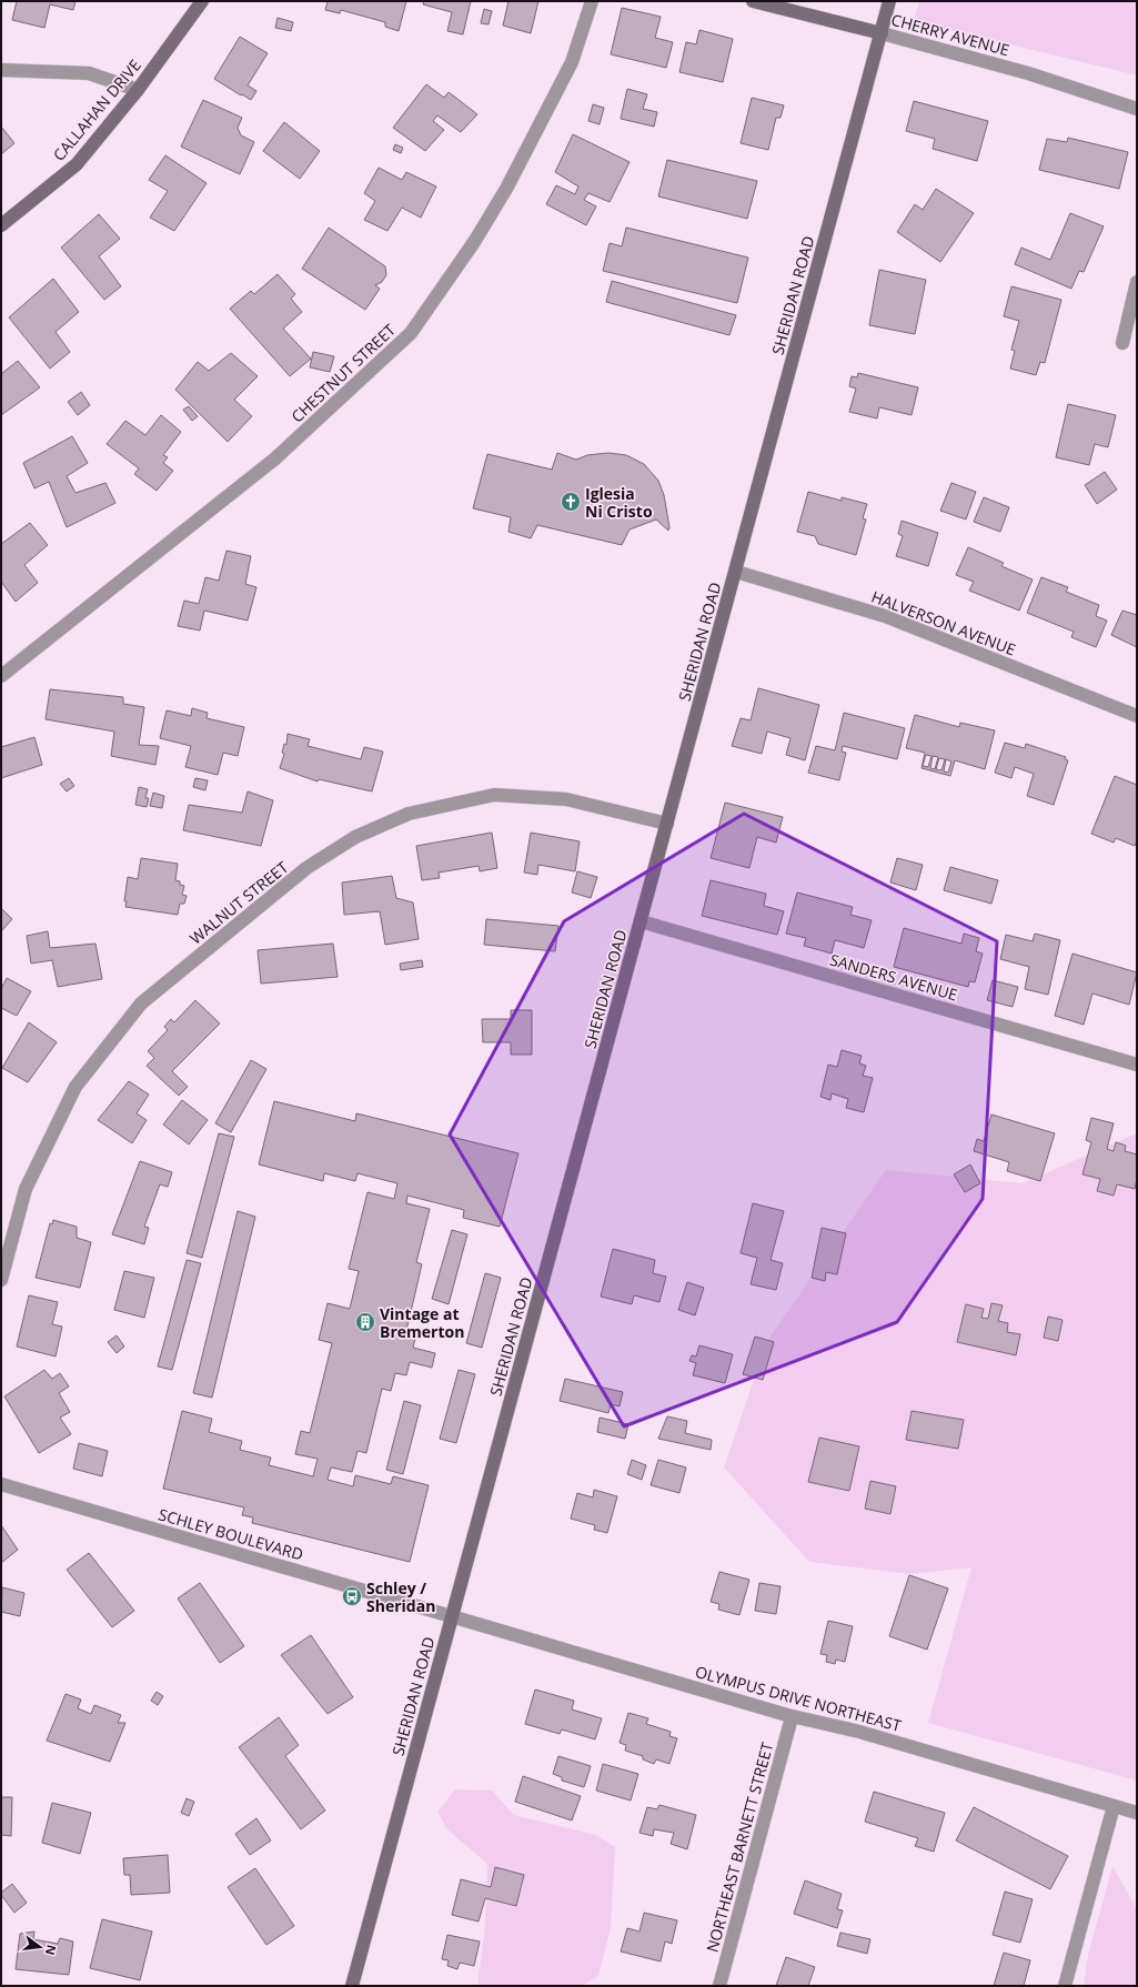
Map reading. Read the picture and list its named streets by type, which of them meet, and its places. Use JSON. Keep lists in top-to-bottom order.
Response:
{
  "streets": {
    "main road": ["CHERRY AVENUE", "CALLAHAN DRIVE", "SHERIDAN ROAD"],
    "street": [
      "CHESTNUT STREET",
      "HALVERSON AVENUE",
      "WALNUT STREET",
      "SANDERS AVENUE",
      "SCHLEY BOULEVARD",
      "OLYMPUS DRIVE NORTHEAST",
      "NORTHEAST BARNETT STREET"
    ]
  },
  "crossings": [
    ["CHERRY AVENUE", "SHERIDAN ROAD"],
    ["SHERIDAN ROAD", "HALVERSON AVENUE"],
    ["SHERIDAN ROAD", "WALNUT STREET"],
    ["SHERIDAN ROAD", "SANDERS AVENUE"],
    ["SHERIDAN ROAD", "SCHLEY BOULEVARD"],
    ["SHERIDAN ROAD", "OLYMPUS DRIVE NORTHEAST"],
    ["SCHLEY BOULEVARD", "OLYMPUS DRIVE NORTHEAST"],
    ["OLYMPUS DRIVE NORTHEAST", "NORTHEAST BARNETT STREET"]
  ],
  "places": {
    "church": ["Iglesia Ni Cristo"],
    "building": ["Vintage at Bremerton"],
    "bus stop": ["Schley / Sheridan"]
  },
  "north": "right"
}
